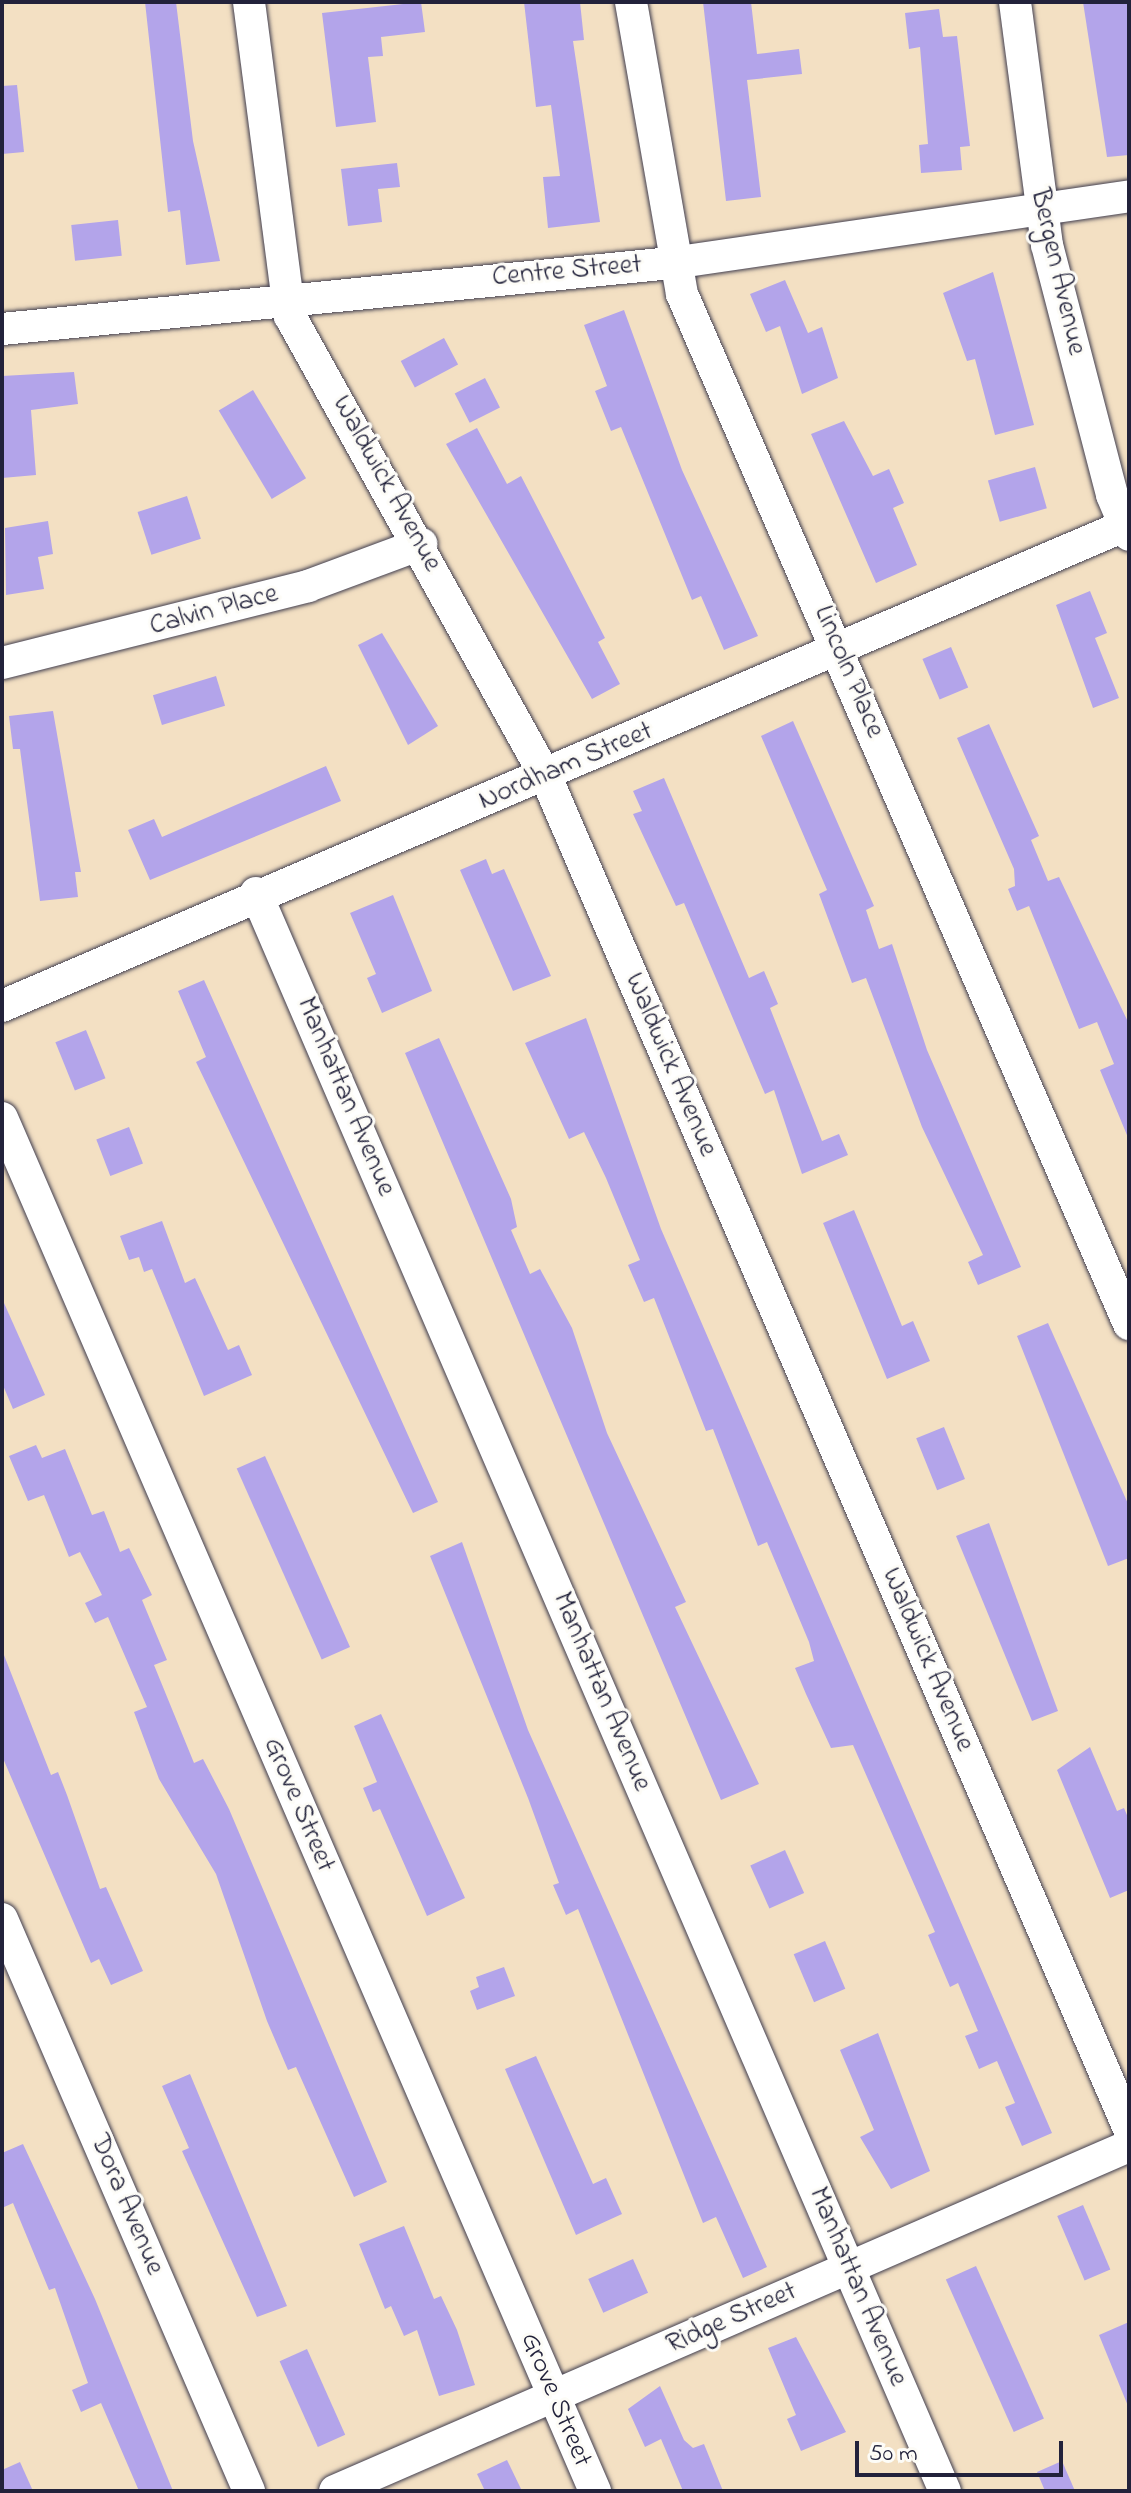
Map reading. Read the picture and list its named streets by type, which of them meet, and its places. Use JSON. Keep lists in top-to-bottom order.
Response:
{
  "streets": {
    "street": [
      "Centre Street",
      "Bergen Avenue",
      "Waldwick Avenue",
      "Calvin Place",
      "Lincoln Place",
      "Nordham Street",
      "Manhattan Avenue",
      "Grove Street",
      "Dora Avenue",
      "Ridge Street"
    ]
  },
  "crossings": [
    ["Centre Street", "Bergen Avenue"],
    ["Centre Street", "Waldwick Avenue"],
    ["Centre Street", "Lincoln Place"],
    ["Bergen Avenue", "Nordham Street"],
    ["Waldwick Avenue", "Calvin Place"],
    ["Waldwick Avenue", "Nordham Street"],
    ["Lincoln Place", "Nordham Street"],
    ["Nordham Street", "Manhattan Avenue"],
    ["Manhattan Avenue", "Ridge Street"],
    ["Grove Street", "Ridge Street"]
  ],
  "scale_bar": "50 m"
}
